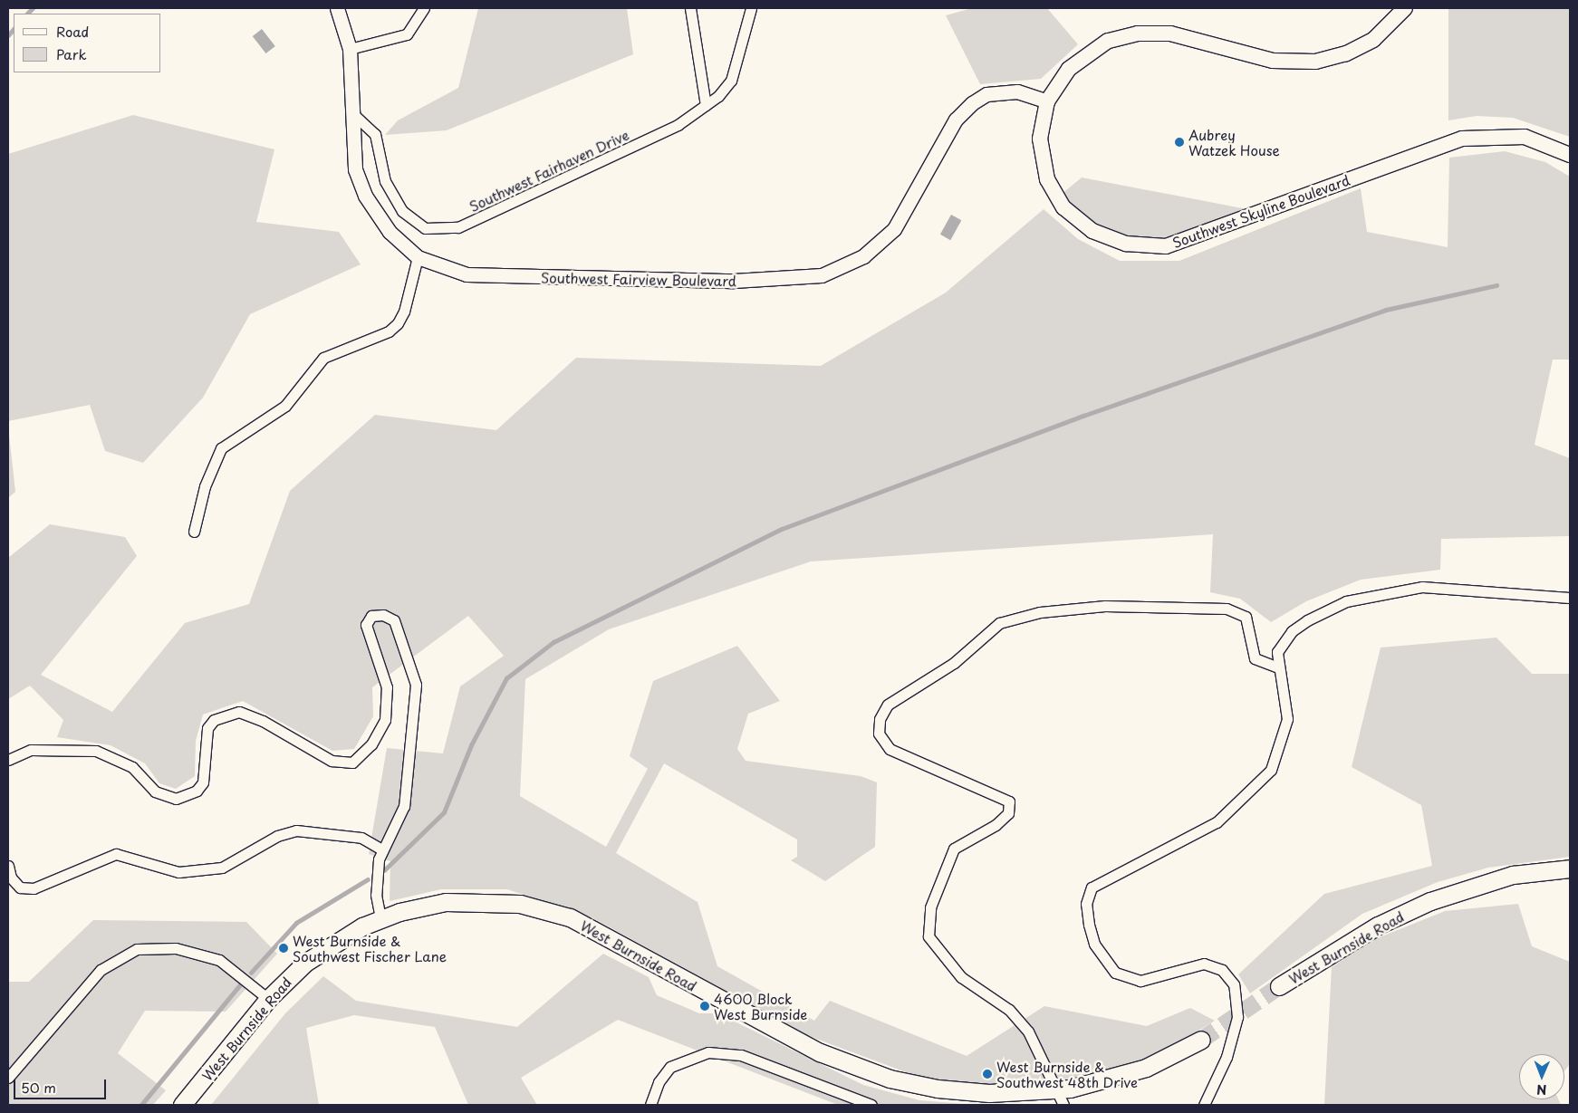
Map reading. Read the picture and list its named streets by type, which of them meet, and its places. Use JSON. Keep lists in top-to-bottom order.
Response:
{
  "streets": {
    "main road": ["Southwest Skyline Boulevard", "West Burnside Road"],
    "street": ["Southwest Fairhaven Drive", "Southwest Fairview Boulevard"]
  },
  "crossings": [
    ["Southwest Fairhaven Drive", "Southwest Fairview Boulevard"],
    ["Southwest Skyline Boulevard", "Southwest Fairview Boulevard"]
  ],
  "places": [
    "Aubrey Watzek House",
    "West Burnside & Southwest Fischer Lane",
    "4600 Block West Burnside",
    "West Burnside & Southwest 48th Drive"
  ],
  "legend": ["Road", "Park"],
  "scale_bar": "50 m",
  "north": "bottom"
}
